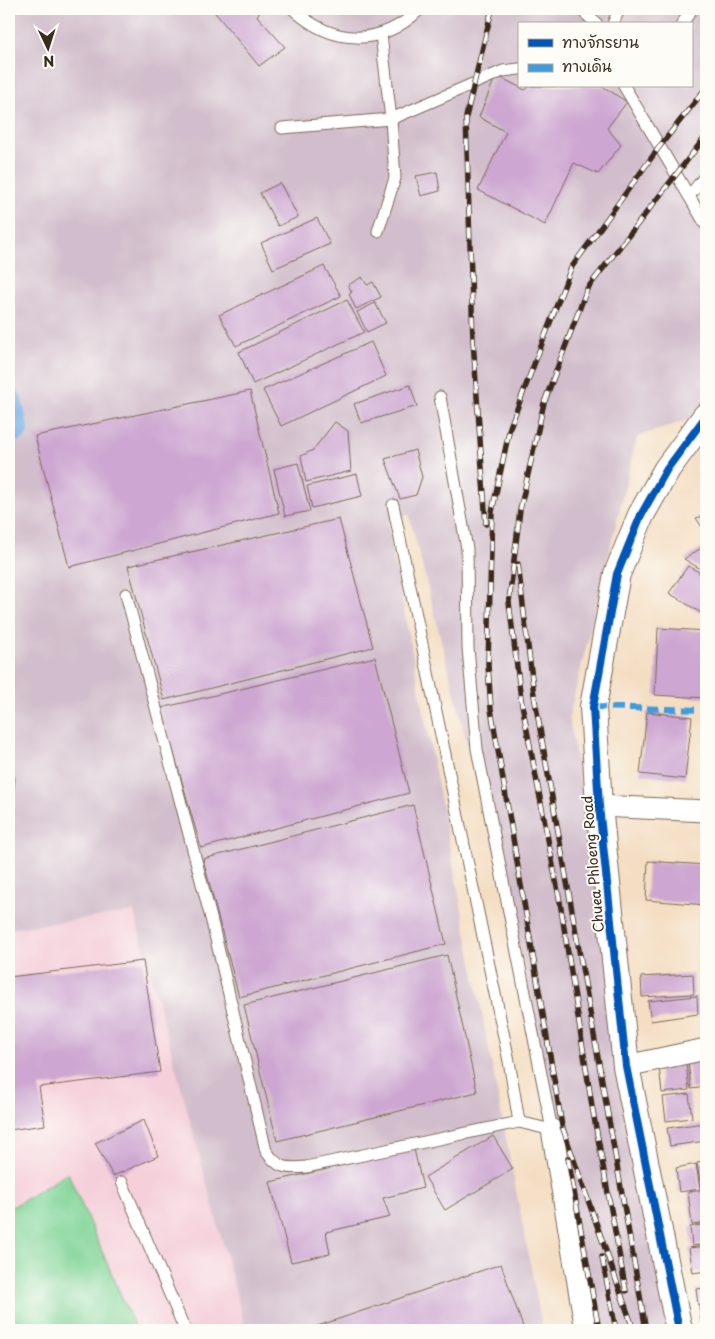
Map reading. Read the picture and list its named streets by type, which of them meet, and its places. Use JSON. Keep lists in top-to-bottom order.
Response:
{
  "streets": {
    "street": ["Chuea Phloeng Road"]
  },
  "legend": ["ทางจักรยาน", "ทางเดิน"],
  "north": "bottom"
}
